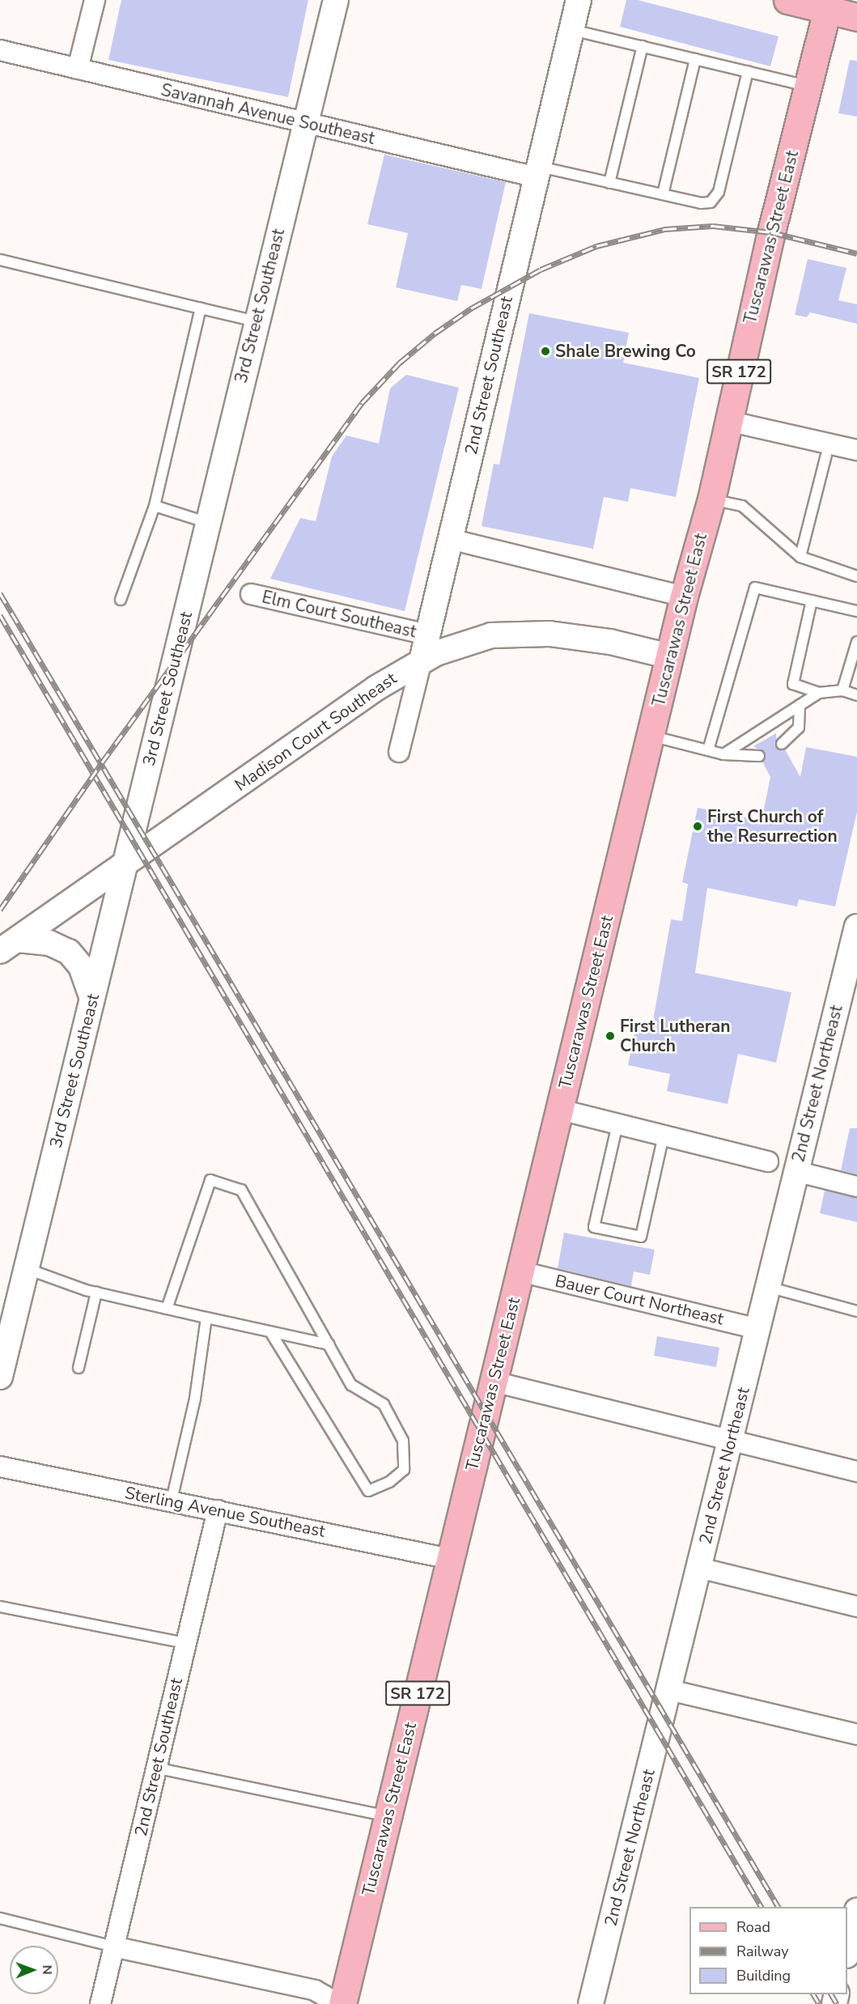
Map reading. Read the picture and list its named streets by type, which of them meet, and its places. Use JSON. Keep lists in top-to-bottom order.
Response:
{
  "streets": {
    "main road": ["Tuscarawas Street East", "SR 172"],
    "street": [
      "Savannah Avenue Southeast",
      "3rd Street Southeast",
      "2nd Street Southeast",
      "Elm Court Southeast",
      "Madison Court Southeast",
      "2nd Street Northeast",
      "Bauer Court Northeast",
      "Sterling Avenue Southeast"
    ]
  },
  "crossings": [
    ["Savannah Avenue Southeast", "3rd Street Southeast"],
    ["Savannah Avenue Southeast", "2nd Street Southeast"],
    ["Tuscarawas Street East", "Madison Court Southeast"],
    ["Tuscarawas Street East", "Bauer Court Northeast"],
    ["Tuscarawas Street East", "Sterling Avenue Southeast"],
    ["3rd Street Southeast", "Madison Court Southeast"],
    ["2nd Street Southeast", "Elm Court Southeast"],
    ["2nd Street Southeast", "Madison Court Southeast"],
    ["2nd Street Southeast", "Sterling Avenue Southeast"],
    ["2nd Street Northeast", "Bauer Court Northeast"]
  ],
  "places": ["Shale Brewing Co", "First Church of the Resurrection", "First Lutheran Church"],
  "legend": ["Road", "Railway", "Building"],
  "north": "right"
}
